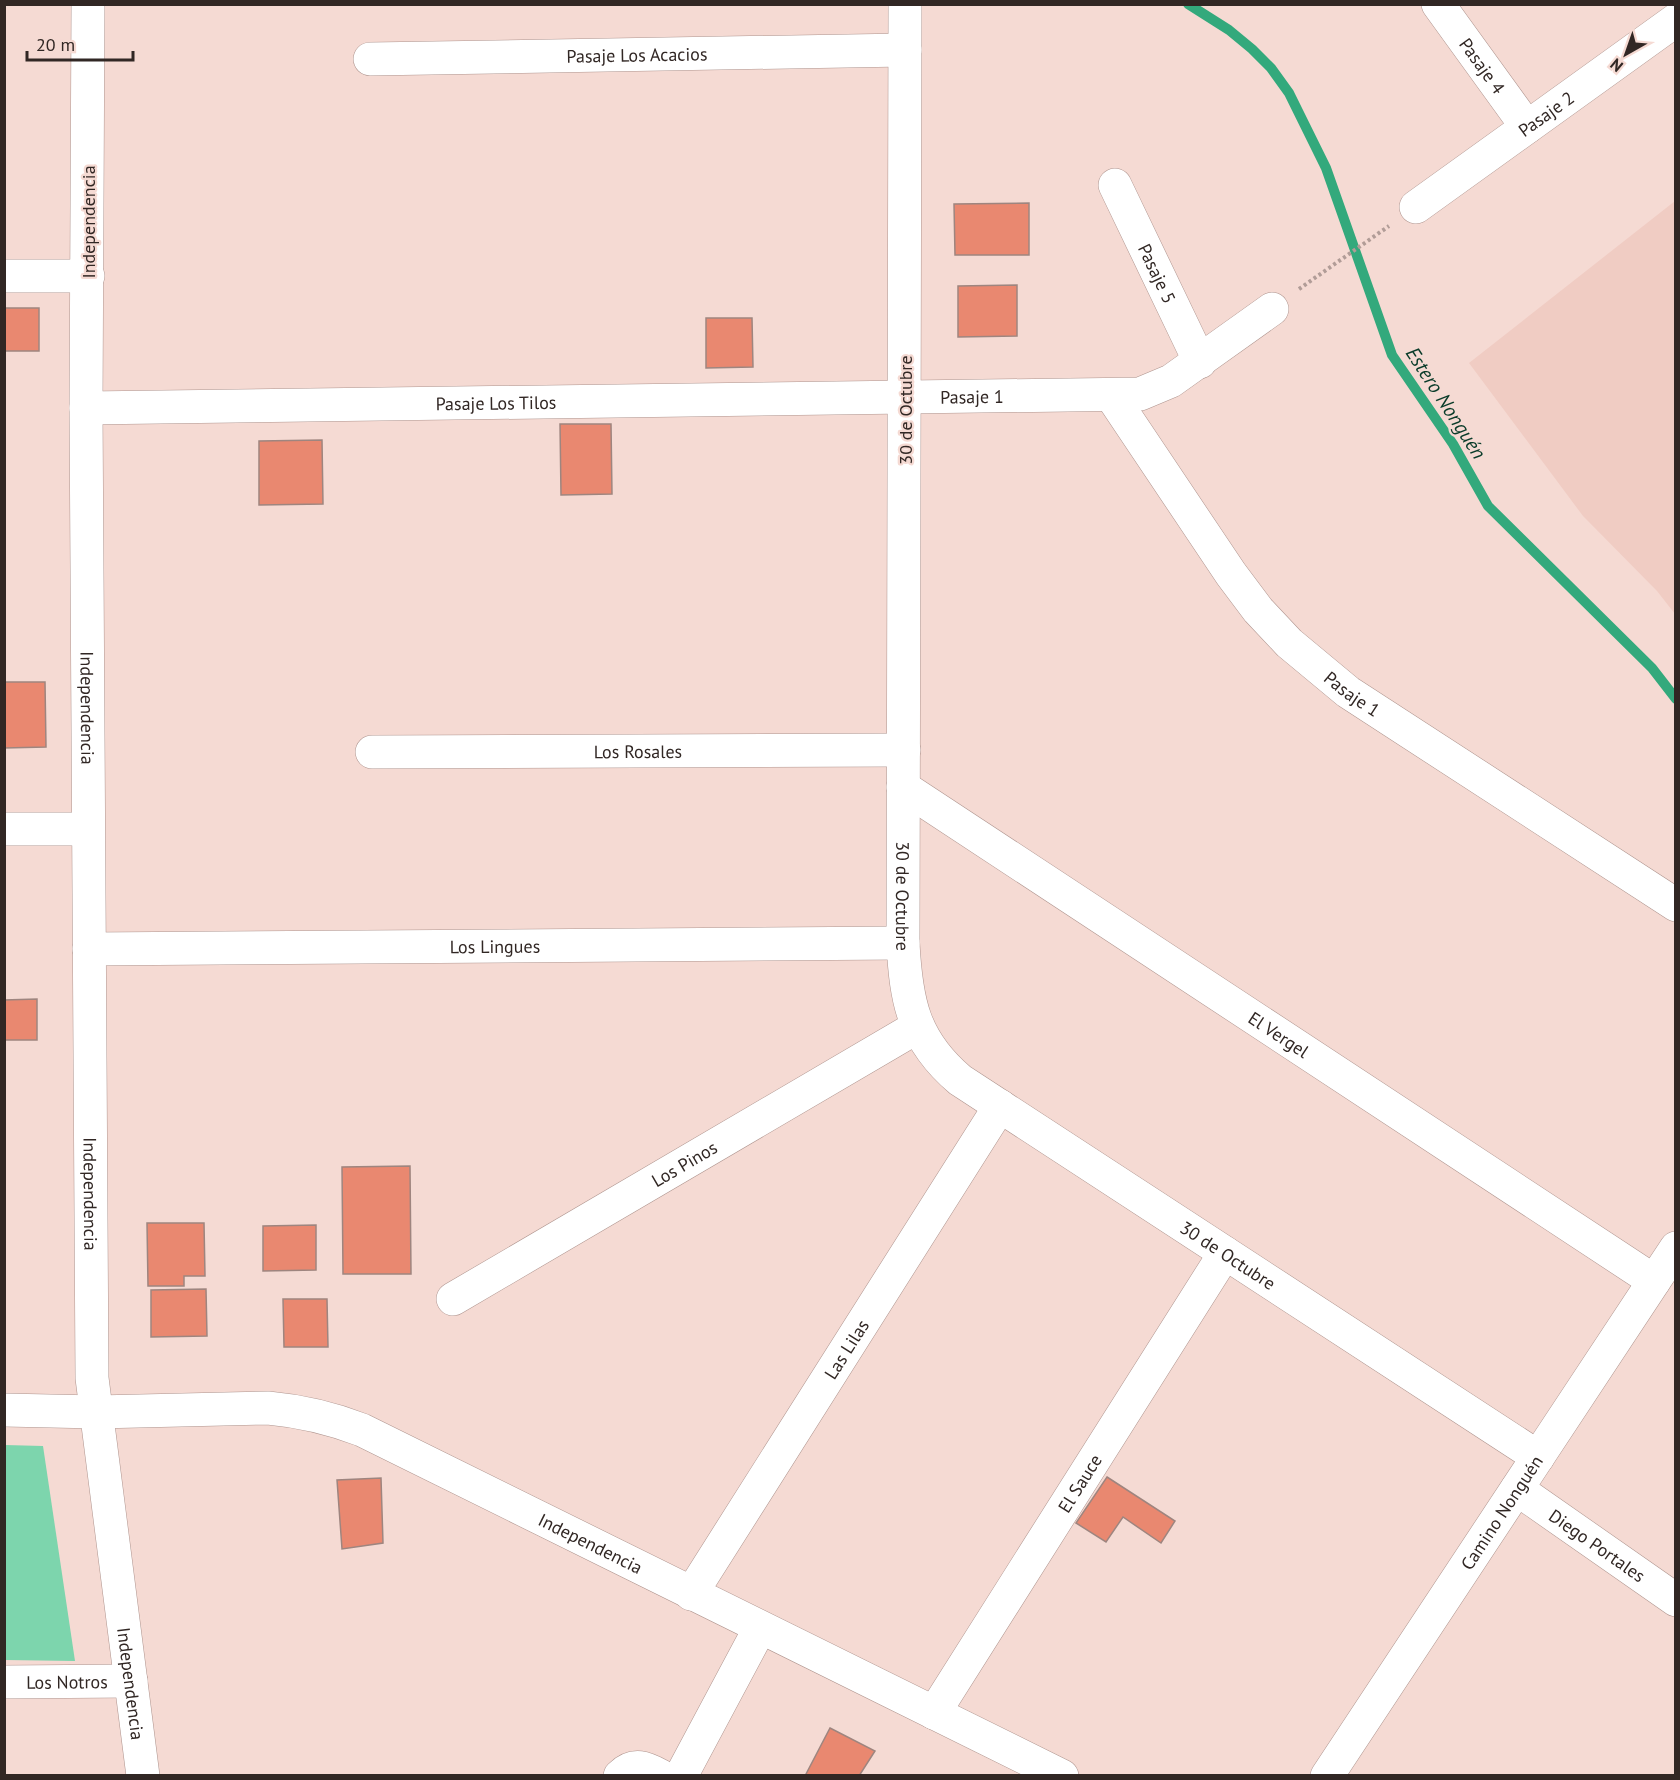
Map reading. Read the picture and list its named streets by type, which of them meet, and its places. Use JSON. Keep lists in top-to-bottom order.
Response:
{
  "streets": {
    "street": [
      "Pasaje Los Acacios",
      "Pasaje 4",
      "Pasaje 2",
      "Independencia",
      "Pasaje 5",
      "Pasaje 1",
      "Pasaje Los Tilos",
      "30 de Octubre",
      "Los Rosales",
      "Los Lingues",
      "El Vergel",
      "Los Pinos",
      "Las Lilas",
      "El Sauce",
      "Camino Nonguén",
      "Diego Portales",
      "Los Notros"
    ]
  },
  "crossings": [
    ["Pasaje Los Acacios", "30 de Octubre"],
    ["Pasaje 4", "Pasaje 2"],
    ["Independencia", "Pasaje Los Tilos"],
    ["Independencia", "Los Lingues"],
    ["Independencia", "Las Lilas"],
    ["Independencia", "El Sauce"],
    ["Independencia", "Los Notros"],
    ["Pasaje 5", "Pasaje 1"],
    ["Pasaje 1", "Pasaje Los Tilos"],
    ["Pasaje 1", "30 de Octubre"],
    ["Pasaje Los Tilos", "30 de Octubre"],
    ["30 de Octubre", "Los Rosales"],
    ["30 de Octubre", "Los Lingues"],
    ["30 de Octubre", "El Vergel"],
    ["30 de Octubre", "Los Pinos"],
    ["30 de Octubre", "Las Lilas"],
    ["30 de Octubre", "El Sauce"],
    ["30 de Octubre", "Camino Nonguén"],
    ["El Vergel", "Camino Nonguén"],
    ["Camino Nonguén", "Diego Portales"]
  ],
  "water": ["Estero Nonguén"],
  "scale_bar": "20 m",
  "north": "bottom left"
}
